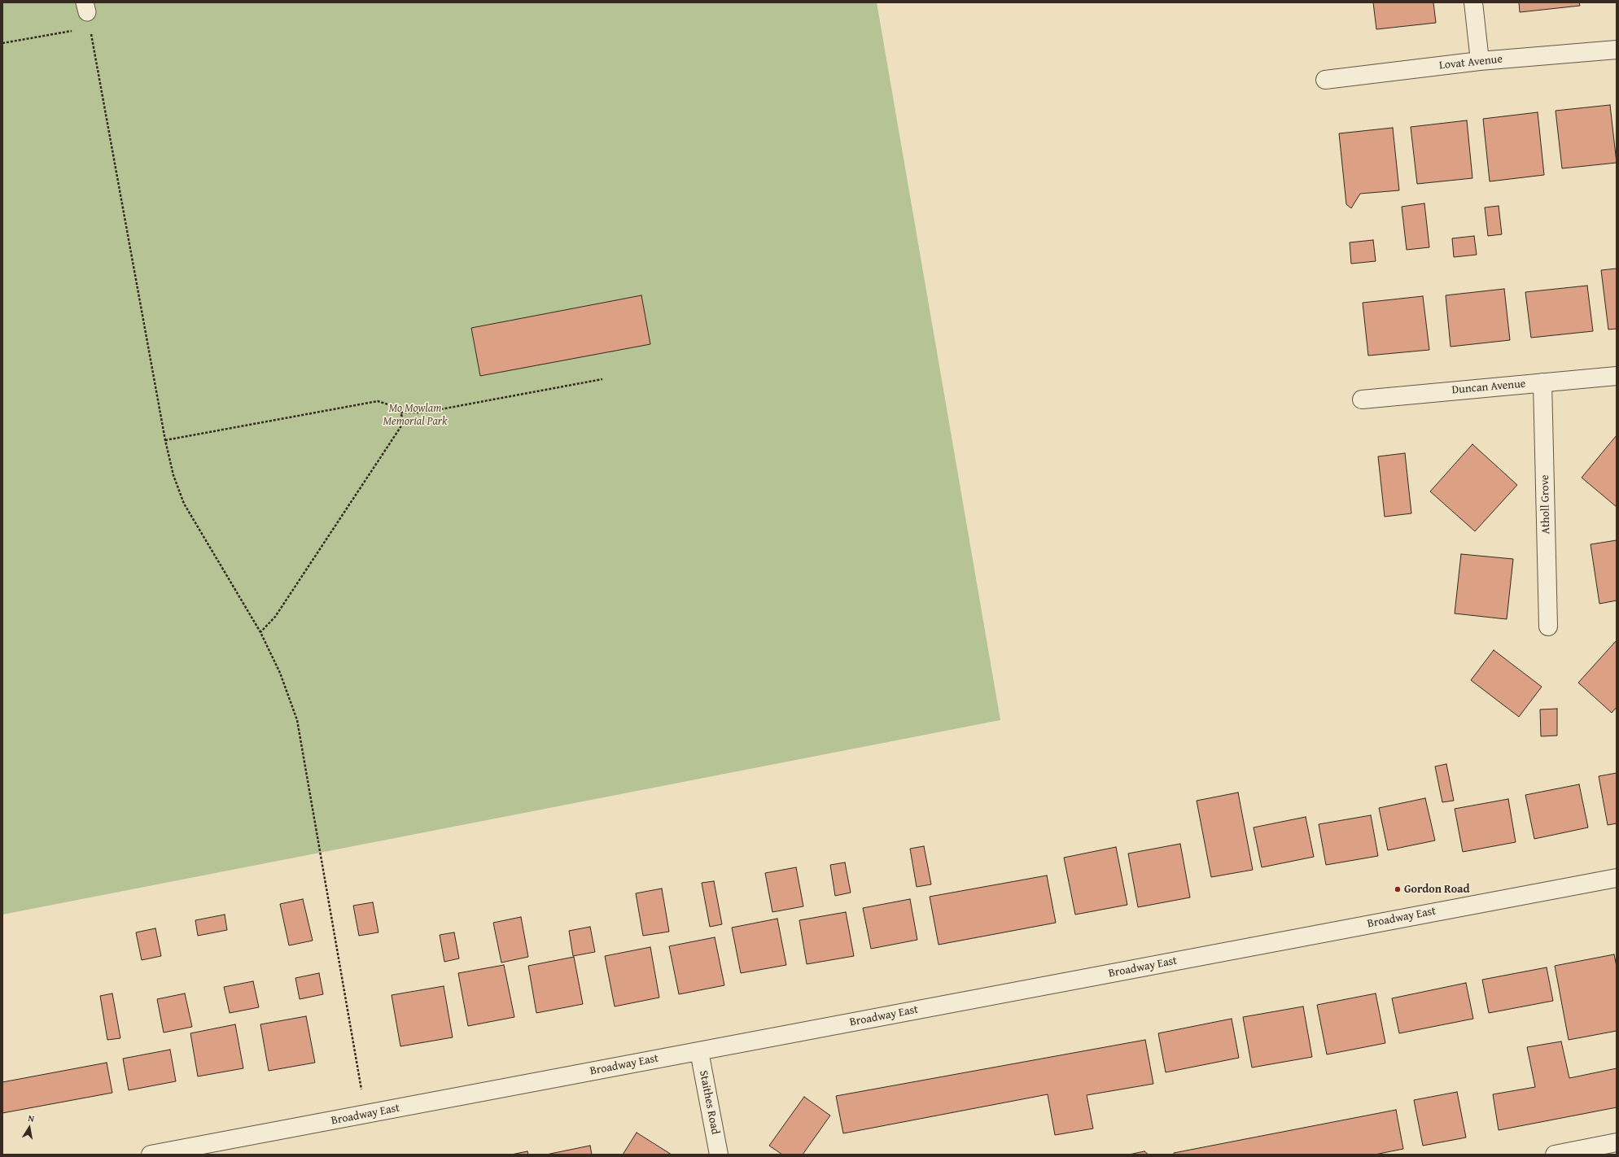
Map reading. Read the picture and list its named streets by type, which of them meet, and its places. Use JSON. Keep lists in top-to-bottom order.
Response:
{
  "streets": {
    "street": [
      "Lovat Avenue",
      "Duncan Avenue",
      "Atholl Grove",
      "Broadway East",
      "Staithes Road"
    ]
  },
  "crossings": [
    ["Duncan Avenue", "Atholl Grove"],
    ["Broadway East", "Staithes Road"]
  ],
  "parks": ["Mo Mowlam Memorial Park"],
  "places": ["Gordon Road"],
  "north": "top"
}
